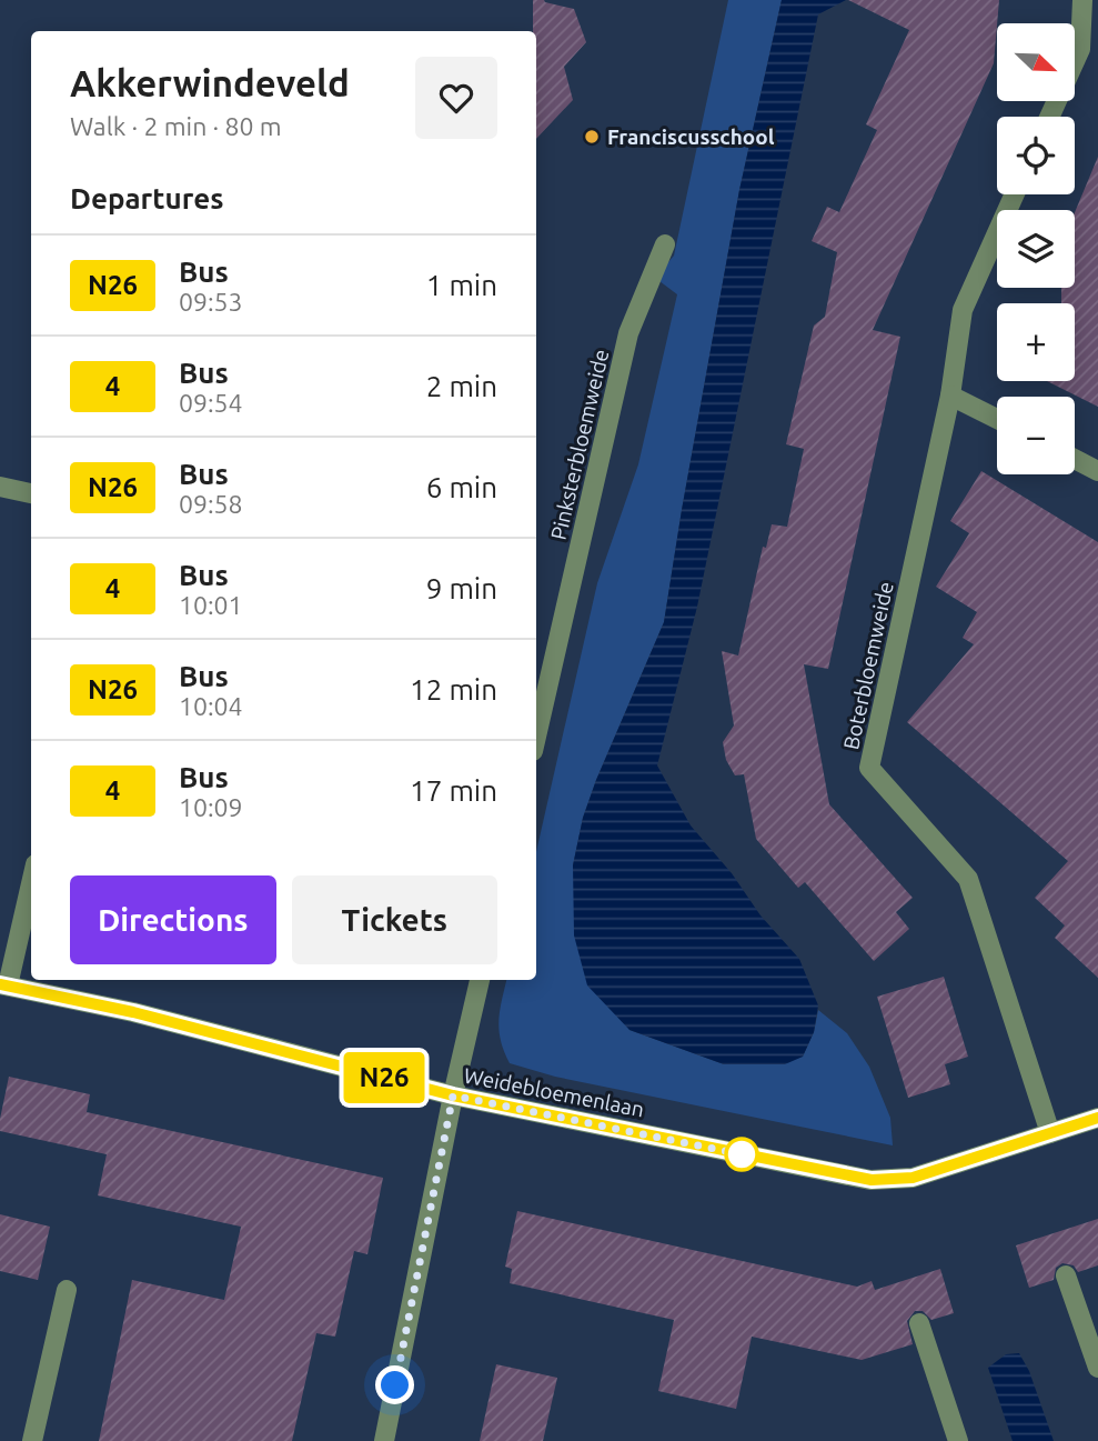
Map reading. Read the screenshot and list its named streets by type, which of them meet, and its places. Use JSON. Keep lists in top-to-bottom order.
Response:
{
  "streets": {
    "street": ["Pinksterbloemweide", "Boterbloemweide", "Weidebloemenlaan"]
  },
  "crossings": [
    ["Boterbloemweide", "Weidebloemenlaan"]
  ],
  "places": ["Franciscusschool"],
  "lines": ["bus line N26"],
  "north": "bottom right",
  "page": {
    "on_map": "N26",
    "map_buttons": ["+", "−"],
    "heading": [
      ["Akkerwindeveld", "Walk · 2 min · 80 m"],
      "Departures"
    ],
    "list": [
      {
        "mark": "N26",
        "name": "Bus",
        "note": "09:53",
        "value": "1 min"
      },
      {
        "mark": "4",
        "name": "Bus",
        "note": "09:54",
        "value": "2 min"
      },
      {
        "mark": "N26",
        "name": "Bus",
        "note": "09:58",
        "value": "6 min"
      },
      {
        "mark": "4",
        "name": "Bus",
        "note": "10:01",
        "value": "9 min"
      },
      {
        "mark": "N26",
        "name": "Bus",
        "note": "10:04",
        "value": "12 min"
      },
      {
        "mark": "4",
        "name": "Bus",
        "note": "10:09",
        "value": "17 min"
      }
    ],
    "buttons": ["Directions", "Tickets"]
  }
}
